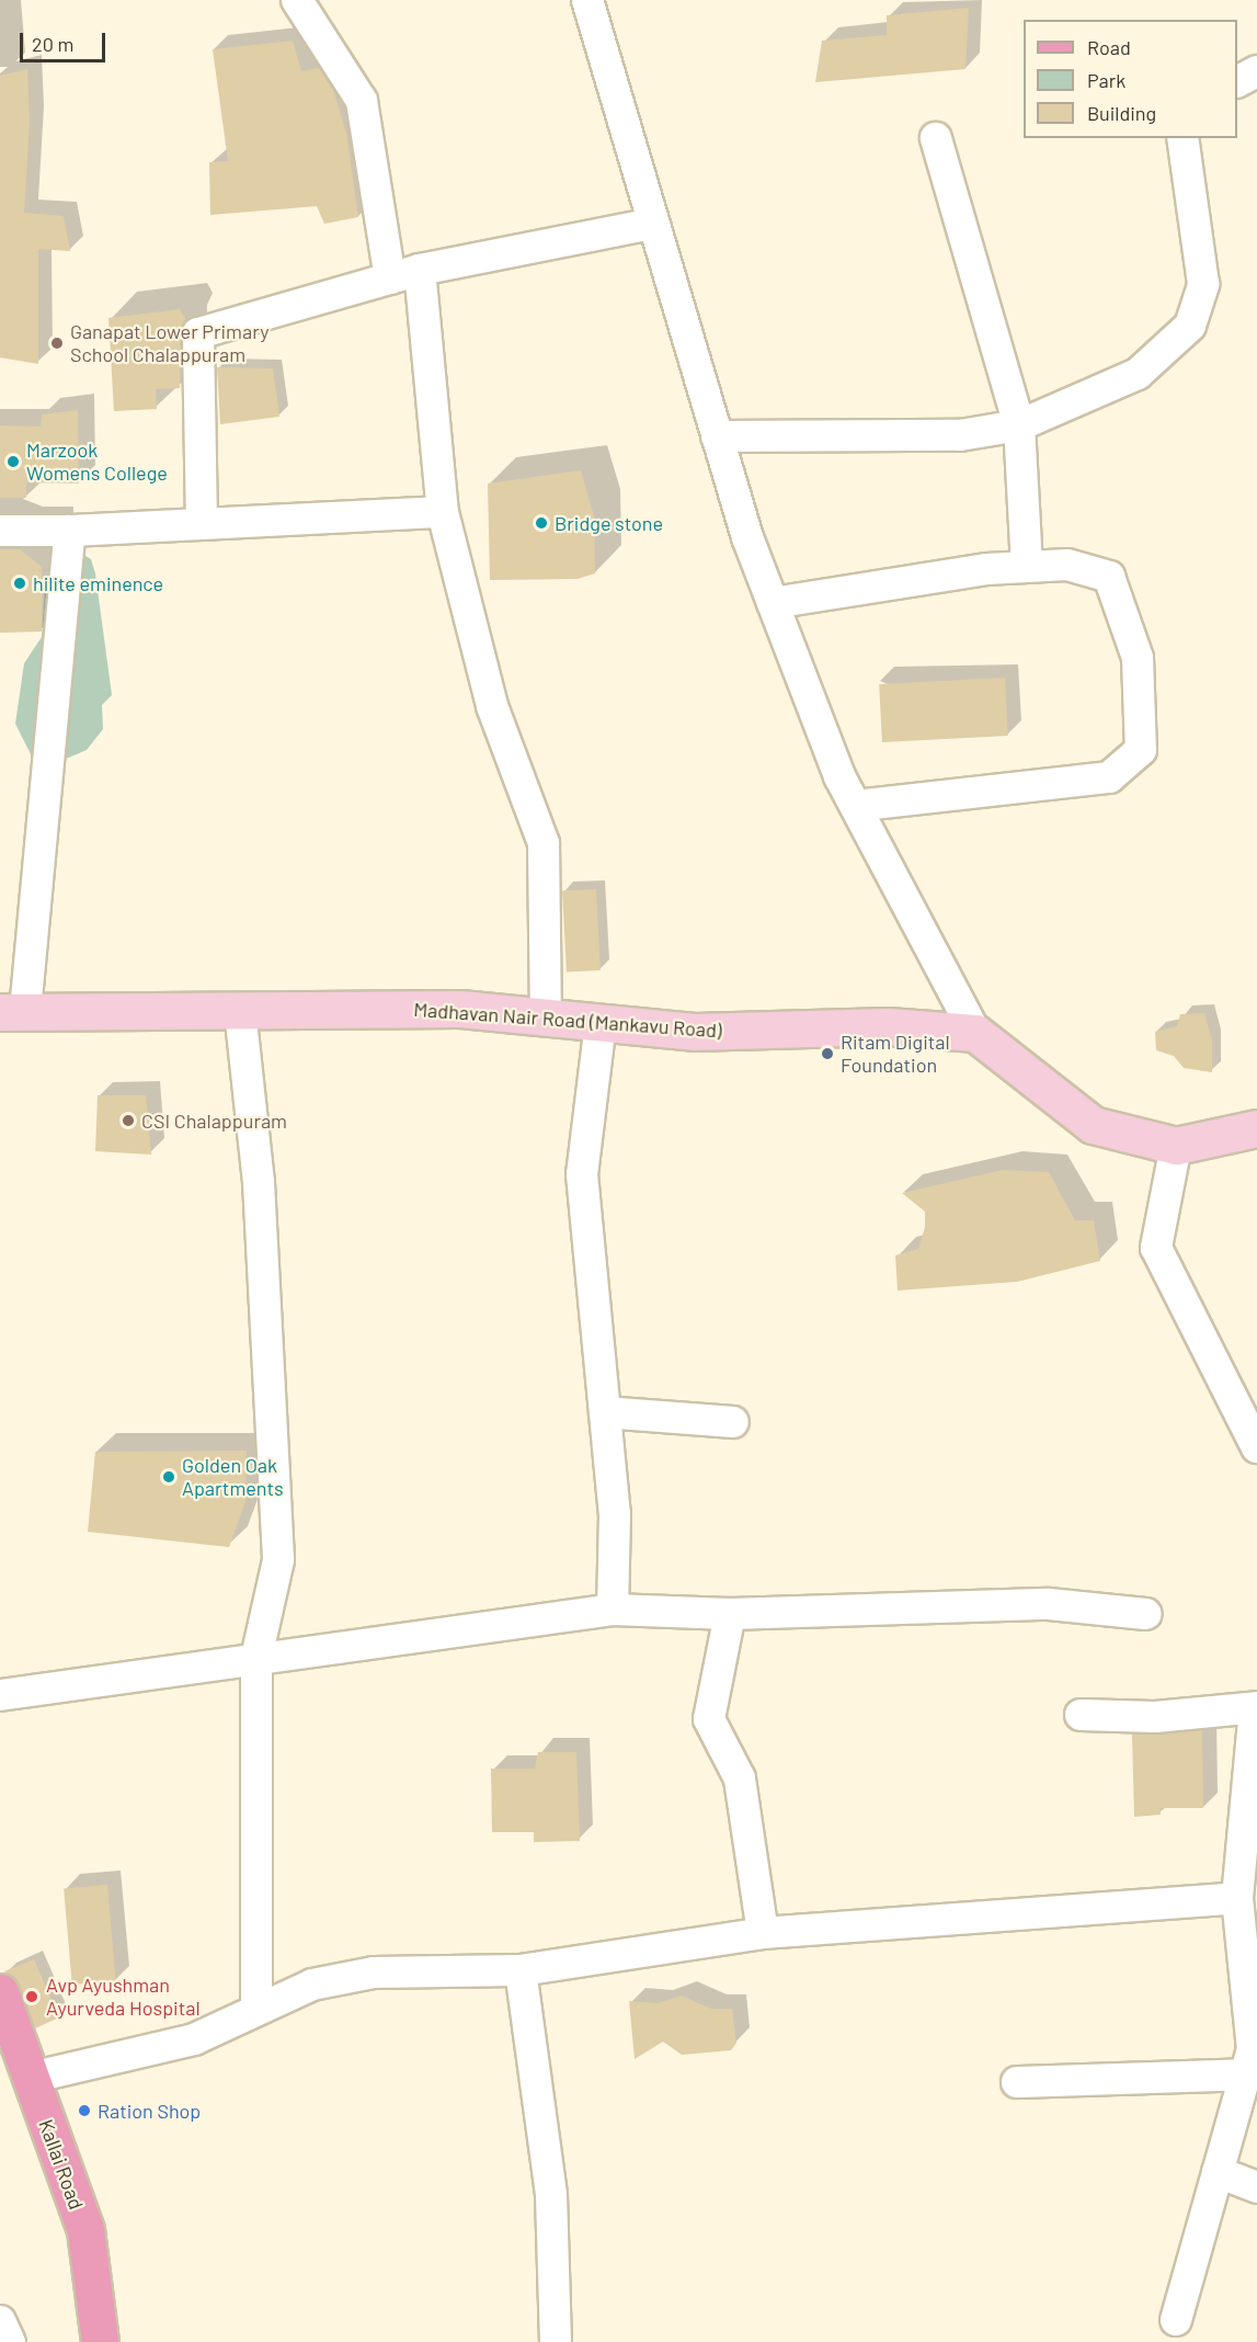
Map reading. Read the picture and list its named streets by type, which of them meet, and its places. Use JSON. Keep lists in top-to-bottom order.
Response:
{
  "streets": {
    "main road": ["Madhavan Nair Road (Mankavu Road)", "Kallai Road"]
  },
  "places": [
    "Ganapat Lower Primary School Chalappuram",
    "Marzook Womens College",
    "Bridge stone",
    "hilite eminence",
    "Ritam Digital Foundation",
    "CSI Chalappuram",
    "Golden Oak Apartments",
    "Avp Ayushman Ayurveda Hospital",
    "Ration Shop"
  ],
  "legend": ["Road", "Park", "Building"],
  "scale_bar": "20 m"
}
